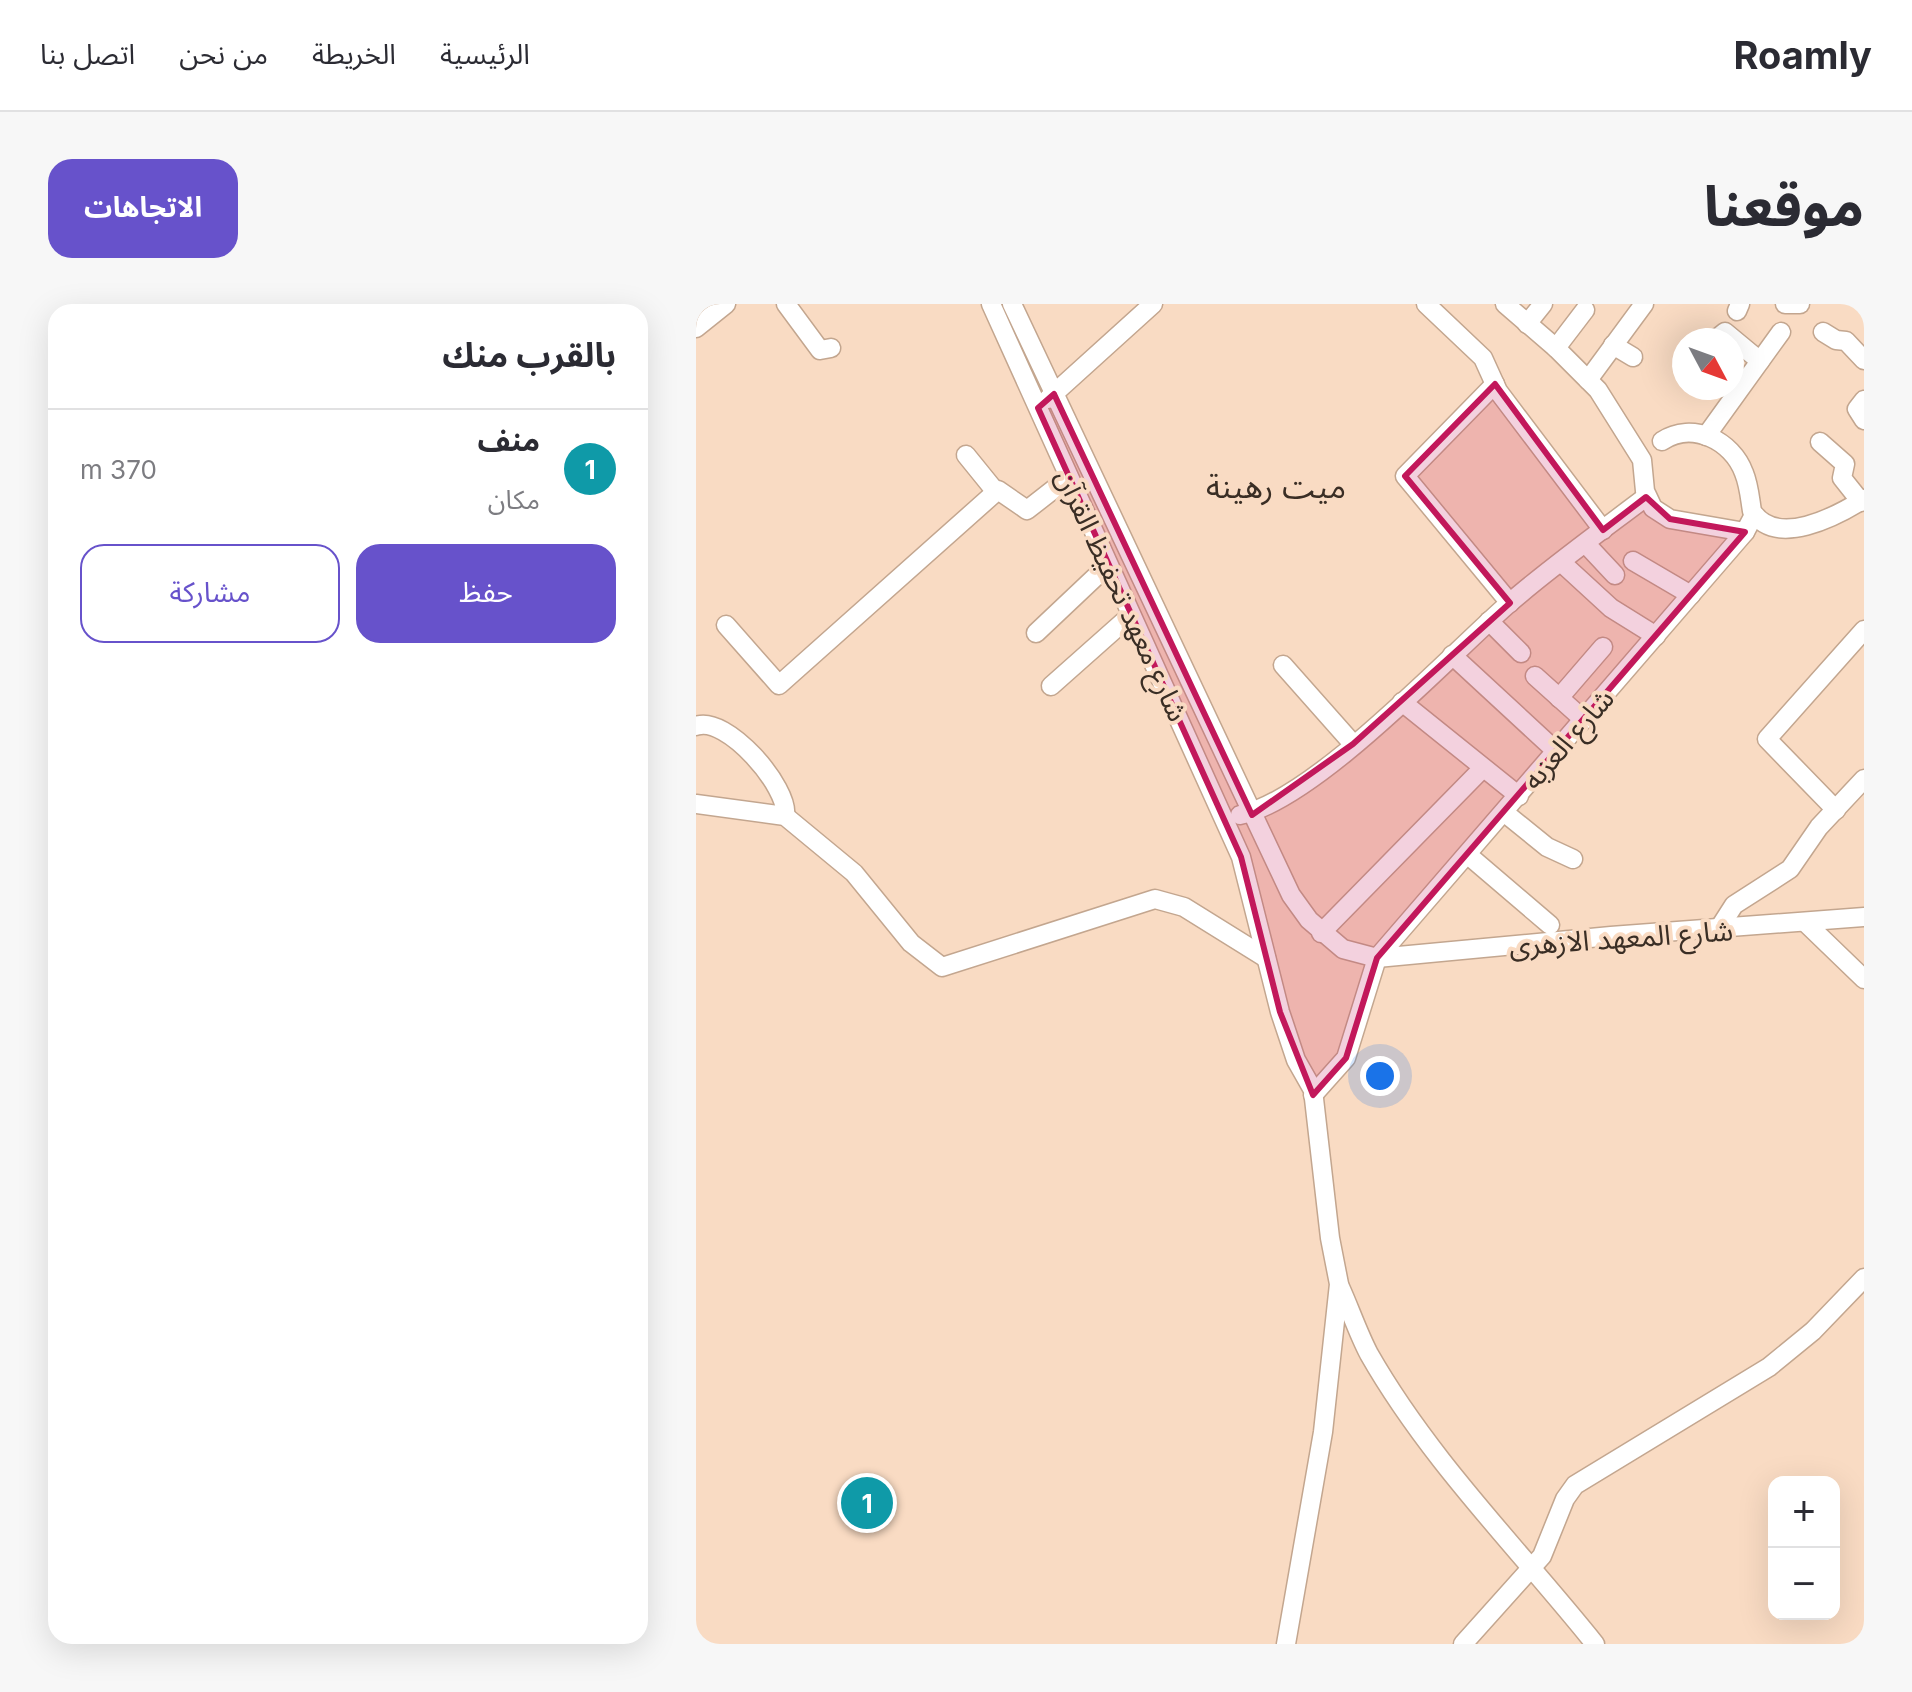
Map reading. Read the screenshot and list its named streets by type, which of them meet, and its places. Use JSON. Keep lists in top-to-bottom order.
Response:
{
  "streets": {
    "street": ["شارع معهد تحفيظ القرآن", "شارع العزبه", "شارع المعهد الازهرى"]
  },
  "crossings": [
    ["شارع العزبه", "شارع المعهد الازهرى"]
  ],
  "districts": ["ميت رهينة"],
  "north": "bottom right",
  "page": {
    "header": "Roamly",
    "nav": [
      "الرئيسية",
      "الخريطة",
      "من نحن",
      "اتصل بنا"
    ],
    "title": "موقعنا",
    "buttons": [
      "الاتجاهات",
      ["حفظ", "مشاركة"]
    ],
    "heading": "بالقرب منك",
    "list": [
      {
        "mark": "1",
        "name": "منف",
        "note": "مكان",
        "value": "370 m"
      }
    ],
    "pins": "1",
    "map_buttons": ["+", "−"]
  }
}
